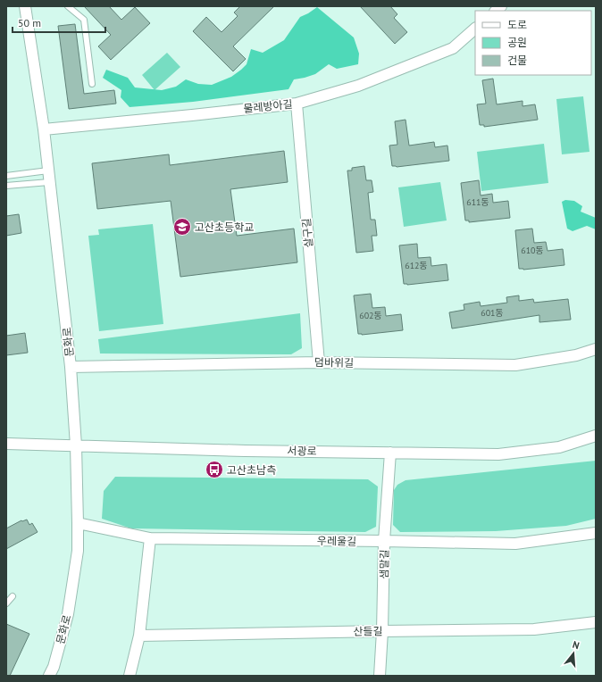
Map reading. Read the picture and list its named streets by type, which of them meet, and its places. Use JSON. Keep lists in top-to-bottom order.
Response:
{
  "streets": {
    "street": [
      "물레방아길",
      "살구길",
      "문화로",
      "덤바위길",
      "서광로",
      "우레울길",
      "샘말길",
      "산들길"
    ]
  },
  "crossings": [
    ["물레방아길", "살구길"],
    ["물레방아길", "문화로"],
    ["살구길", "덤바위길"],
    ["문화로", "덤바위길"],
    ["문화로", "서광로"],
    ["문화로", "우레울길"],
    ["서광로", "샘말길"],
    ["우레울길", "샘말길"],
    ["샘말길", "산들길"]
  ],
  "places": {
    "school or university": ["고산초등학교"],
    "bus stop": ["고산초남측"]
  },
  "house_numbers": [
    "611동",
    "610동",
    "612동",
    "601동",
    "602동"
  ],
  "legend": ["도로", "공원", "건물"],
  "scale_bar": "50 m",
  "north": "top"
}
